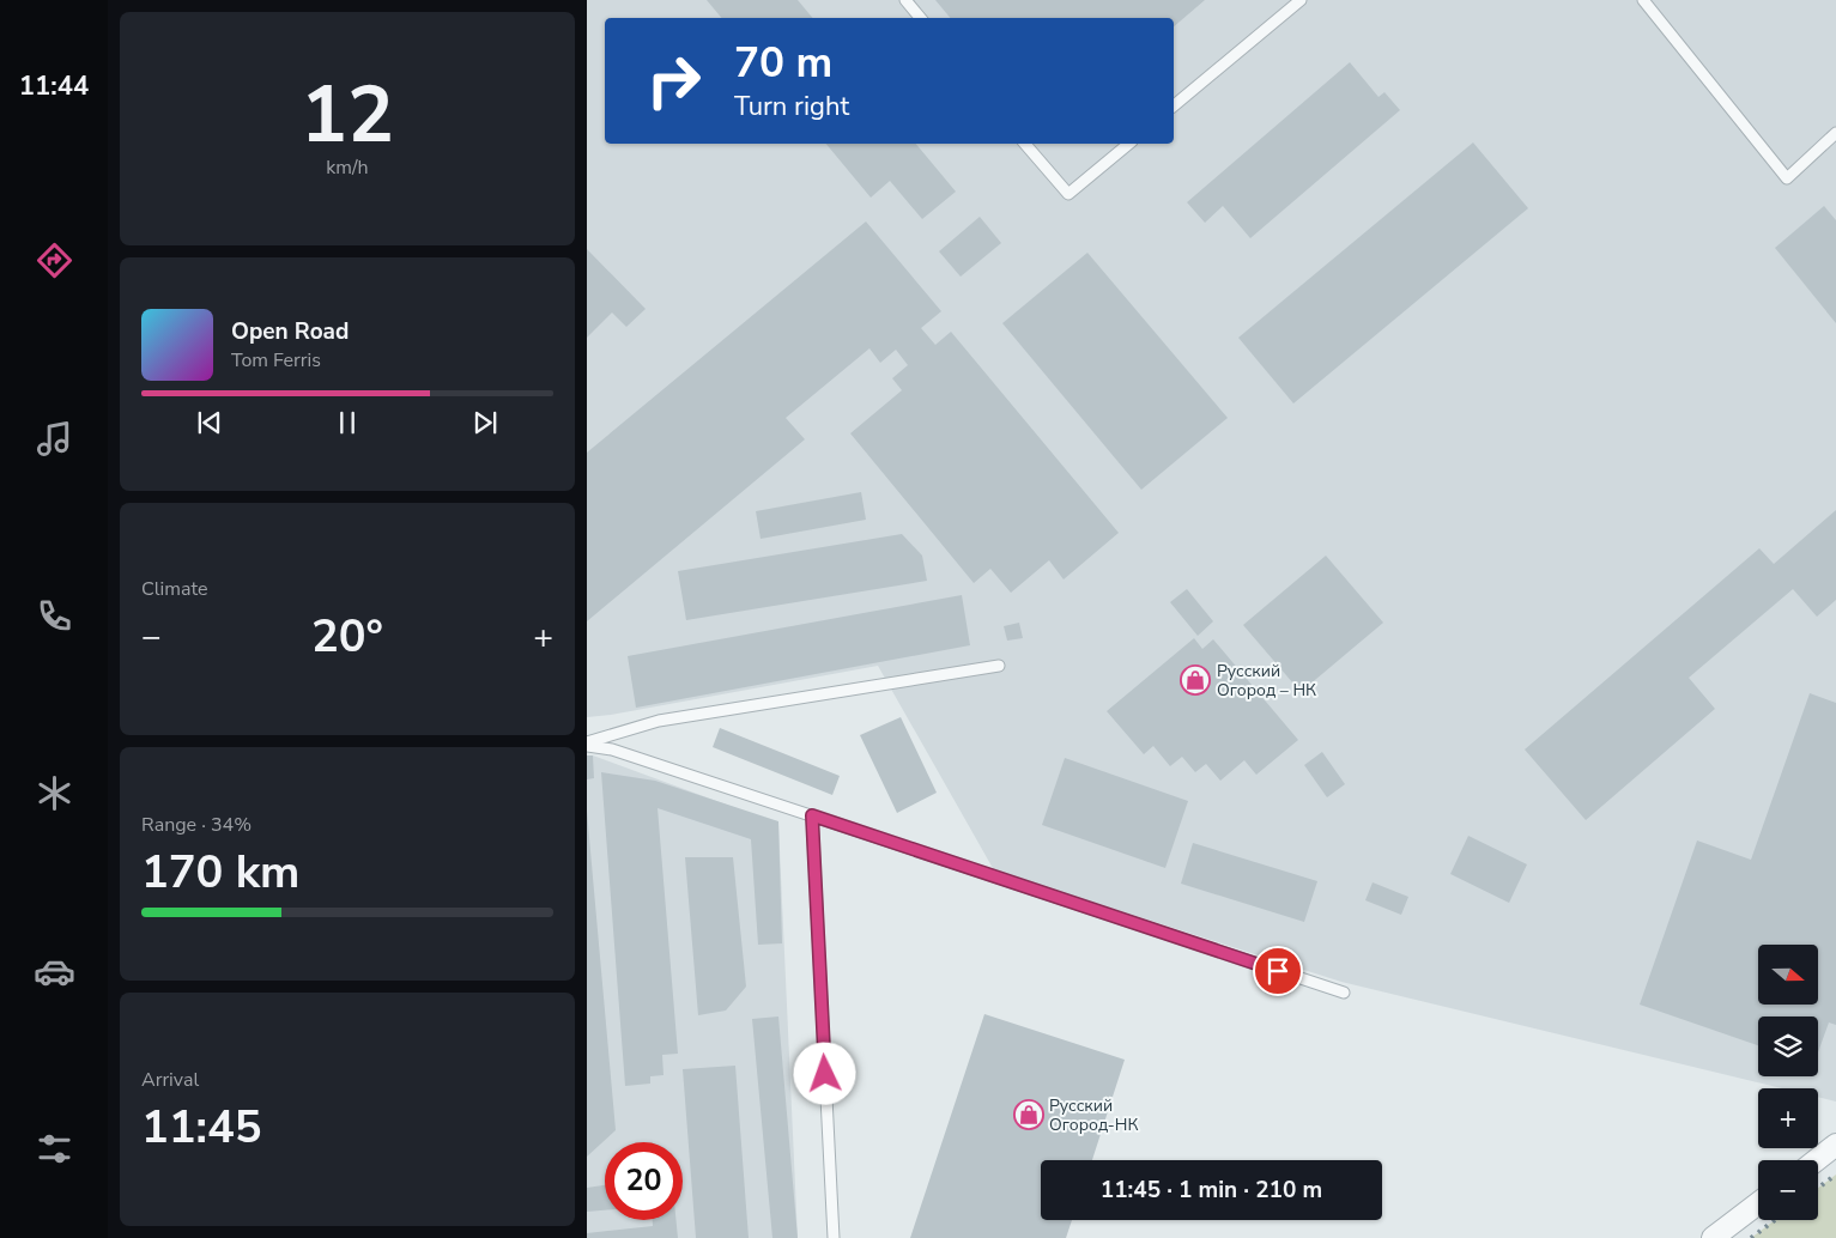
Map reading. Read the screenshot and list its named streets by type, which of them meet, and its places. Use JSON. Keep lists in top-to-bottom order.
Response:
{
  "places": {
    "shop": ["Русский Огород – НК", "Русский Огород-НК"]
  },
  "north": "right",
  "page": {
    "tabs": "11:44",
    "tile": [
      ["12", "km/h"],
      "Climate",
      ["Range · 34%", "170 km"],
      ["Arrival", "11:45"]
    ],
    "turn": ["70 m", "Turn right"],
    "song": ["Open Road", "Tom Ferris"],
    "heat": ["−", "20°", "+"],
    "map_buttons": ["+", "−"],
    "limit": "20",
    "trip": "11:45 · 1 min · 210 m"
  }
}
